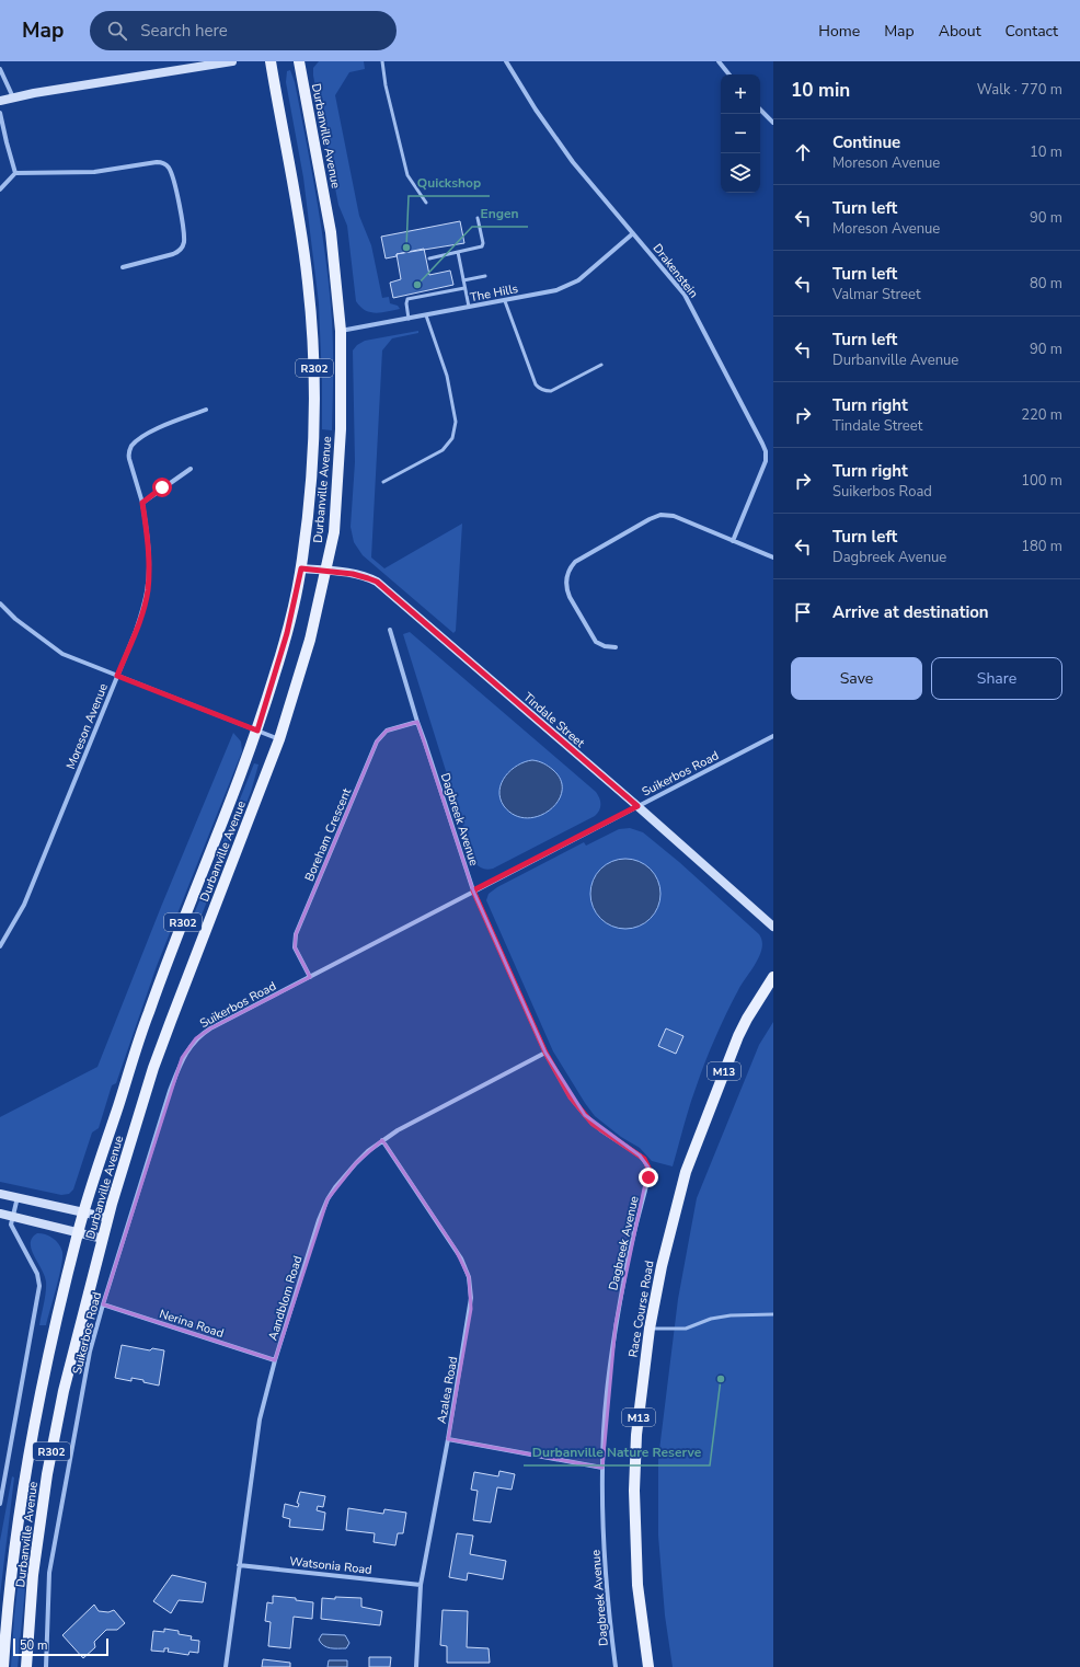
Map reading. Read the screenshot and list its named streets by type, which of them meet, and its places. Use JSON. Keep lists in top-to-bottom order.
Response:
{
  "streets": {
    "main road": [
      "Durbanville Avenue",
      "R302",
      "Tindale Street",
      "M13",
      "Race Course Road"
    ],
    "street": [
      "Drakenstein",
      "The Hills",
      "Moreson Avenue",
      "Suikerbos Road",
      "Dagbreek Avenue",
      "Boreham Crescent",
      "Aandblom Road",
      "Nerina Road",
      "Azalea Road",
      "Watsonia Road"
    ]
  },
  "crossings": [
    ["Durbanville Avenue", "The Hills"],
    ["Durbanville Avenue", "Tindale Street"],
    ["Drakenstein", "The Hills"],
    ["Tindale Street", "Suikerbos Road"],
    ["Suikerbos Road", "Dagbreek Avenue"],
    ["Suikerbos Road", "Boreham Crescent"],
    ["Suikerbos Road", "Nerina Road"],
    ["Dagbreek Avenue", "Boreham Crescent"],
    ["Dagbreek Avenue", "Aandblom Road"],
    ["Aandblom Road", "Nerina Road"],
    ["Aandblom Road", "Azalea Road"],
    ["Aandblom Road", "Watsonia Road"],
    ["Azalea Road", "Watsonia Road"]
  ],
  "places": ["Quickshop", "Engen", "Durbanville Nature Reserve"],
  "scale_bar": "50 m",
  "page": {
    "header": "Map",
    "search": "Search here",
    "nav": [
      "Home",
      "Map",
      "About",
      "Contact"
    ],
    "heading": ["10 min", "Walk · 770 m"],
    "map_buttons": ["+", "−"],
    "list": [
      ["Continue", "Moreson Avenue", "10 m"],
      ["Turn left", "Moreson Avenue", "90 m"],
      ["Turn left", "Valmar Street", "80 m"],
      ["Turn left", "Durbanville Avenue", "90 m"],
      ["Turn right", "Tindale Street", "220 m"],
      ["Turn right", "Suikerbos Road", "100 m"],
      ["Turn left", "Dagbreek Avenue", "180 m"],
      "Arrive at destination"
    ],
    "buttons": ["Save", "Share"],
    "scale": "50 m"
  }
}
